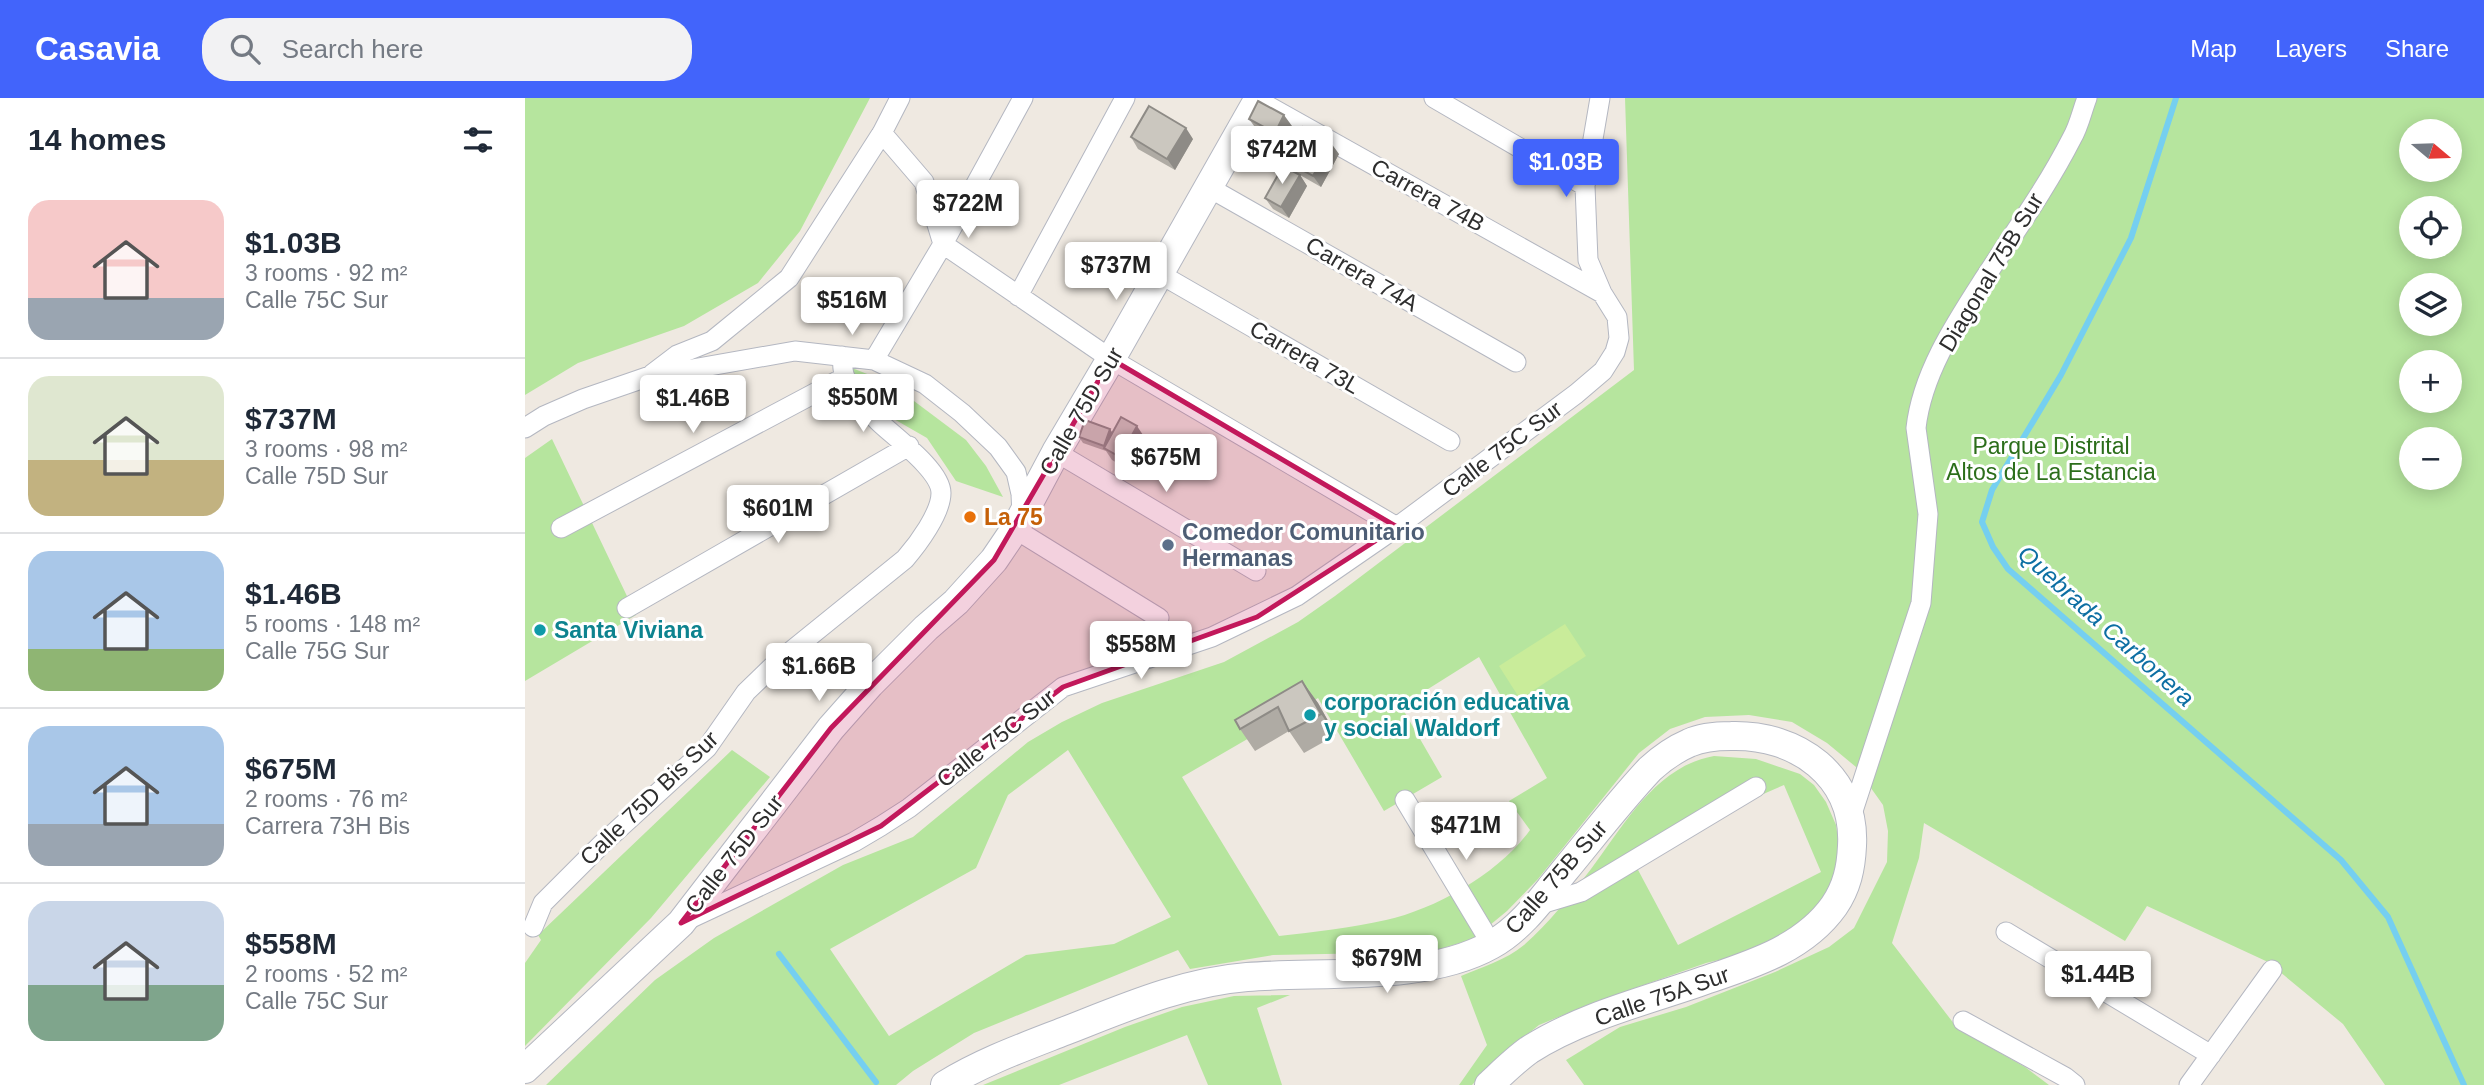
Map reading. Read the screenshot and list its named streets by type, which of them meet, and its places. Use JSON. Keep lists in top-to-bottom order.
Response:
{
  "streets": {
    "street": [
      "Carrera 74B",
      "Diagonal 75B Sur",
      "Carrera 74A",
      "Carrera 73L",
      "Calle 75D Sur",
      "Calle 75C Sur",
      "Calle 75D Bis Sur",
      "Calle 75B Sur",
      "Calle 75A Sur"
    ]
  },
  "crossings": [
    ["Carrera 74B", "Calle 75D Sur"],
    ["Carrera 74B", "Calle 75C Sur"],
    ["Diagonal 75B Sur", "Calle 75B Sur"],
    ["Diagonal 75B Sur", "Calle 75A Sur"],
    ["Carrera 74A", "Calle 75D Sur"],
    ["Carrera 73L", "Calle 75D Sur"],
    ["Calle 75D Sur", "Calle 75C Sur"],
    ["Calle 75B Sur", "Calle 75A Sur"]
  ],
  "water": ["Quebrada Carbonera"],
  "parks": ["Parque Distrital Altos de La Estancia"],
  "places": [
    "La 75",
    "Comedor Comunitario Hermanas",
    "Santa Viviana",
    "corporación educativa y social Waldorf"
  ],
  "north": "right",
  "page": {
    "header": "Casavia",
    "search": "Search here",
    "nav": ["Map", "Layers", "Share"],
    "heading": "14 homes",
    "map_buttons": ["+", "−"],
    "price": [
      "$742M",
      "$1.03B",
      "$722M",
      "$737M",
      "$516M",
      "$550M",
      "$1.46B",
      "$675M",
      "$601M",
      "$558M",
      "$1.66B",
      "$471M",
      "$679M",
      "$1.44B"
    ],
    "list": [
      {
        "name": "$1.03B",
        "note": "3 rooms · 92 m² · Calle 75C Sur"
      },
      {
        "name": "$737M",
        "note": "3 rooms · 98 m² · Calle 75D Sur"
      },
      {
        "name": "$1.46B",
        "note": "5 rooms · 148 m² · Calle 75G Sur"
      },
      {
        "name": "$675M",
        "note": "2 rooms · 76 m² · Carrera 73H Bis"
      },
      {
        "name": "$558M",
        "note": "2 rooms · 52 m² · Calle 75C Sur"
      }
    ]
  }
}
